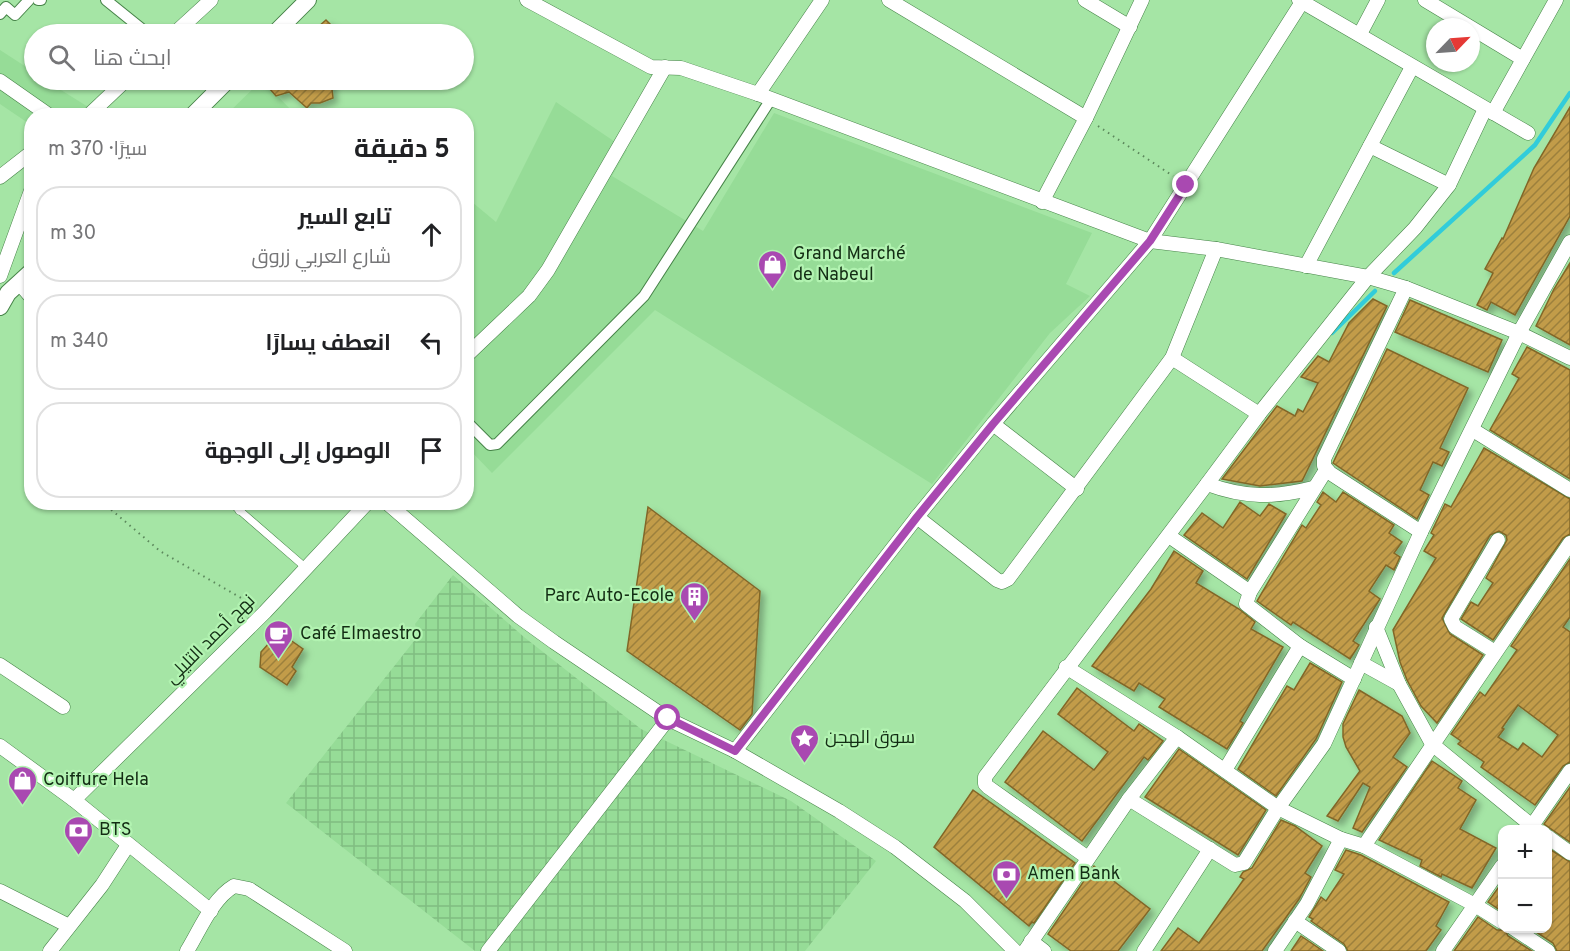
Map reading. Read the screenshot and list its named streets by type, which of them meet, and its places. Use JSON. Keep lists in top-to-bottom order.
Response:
{
  "streets": {
    "street": ["نهج أحمد التليلي"]
  },
  "places": {
    "shop": ["Grand Marché de Nabeul", "Coiffure Hela"],
    "building": ["Parc Auto-Ecole"],
    "cafe": ["Café Elmaestro"],
    "place": ["سوق الهجن"],
    "bank": ["BTS", "Amen Bank"]
  },
  "north": "top right",
  "page": {
    "search": "ابحث هنا",
    "heading": ["5 دقيقة", "سيرًا · 370 m"],
    "list": [
      ["تابع السير", "شارع العربي زروق", "30 m"],
      ["انعطف يسارًا", "340 m"],
      "الوصول إلى الوجهة"
    ],
    "map_buttons": ["+", "−"]
  }
}
